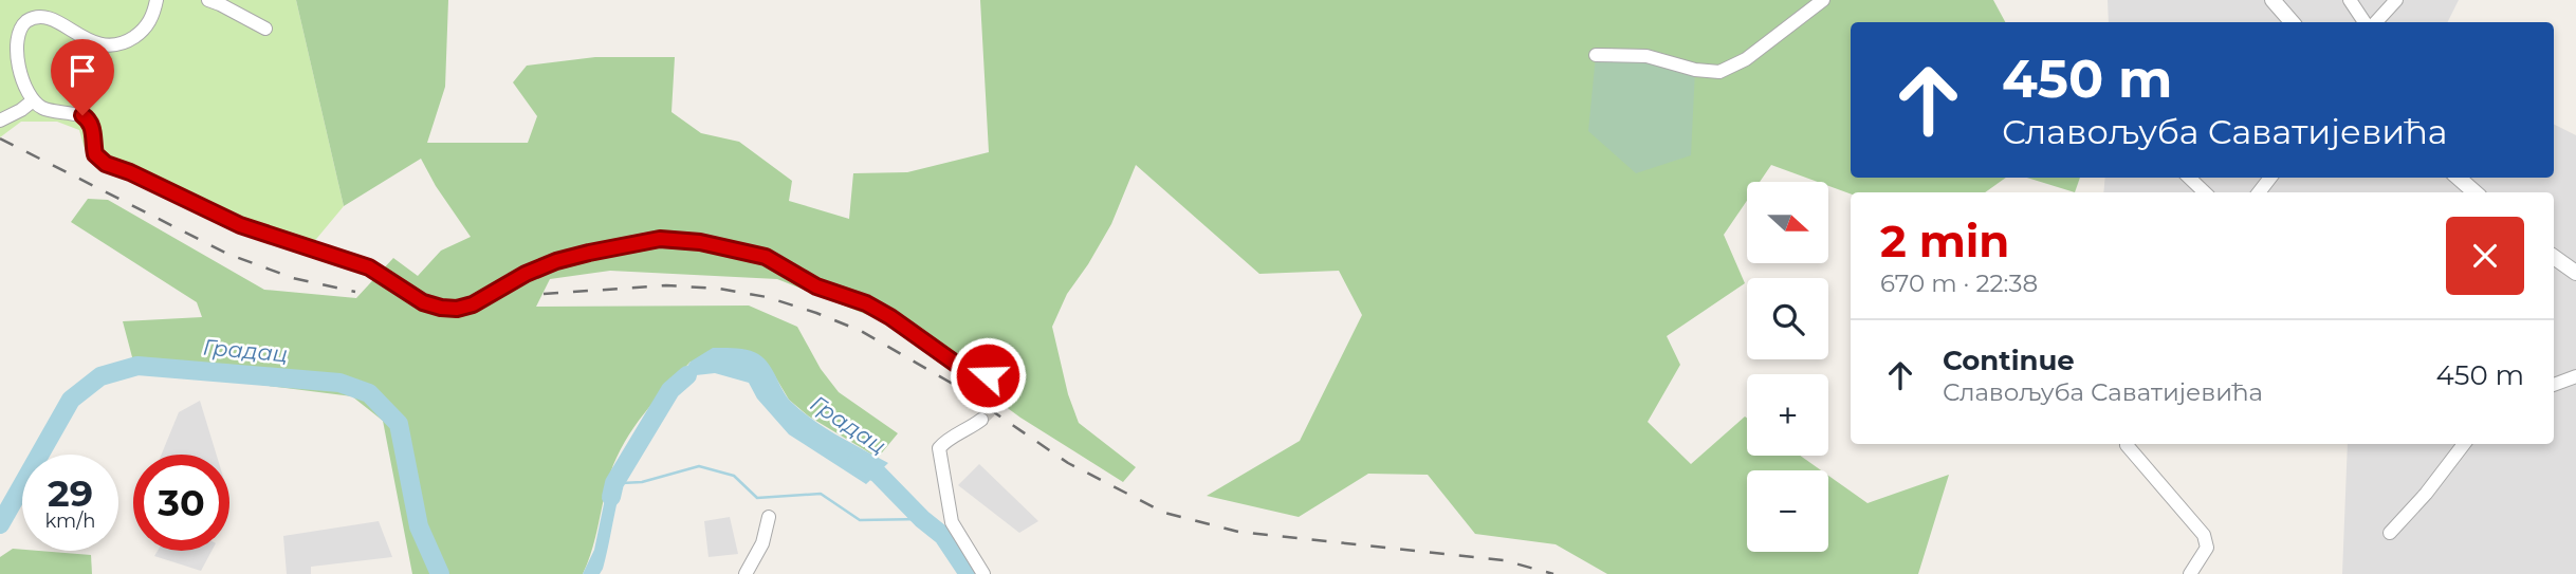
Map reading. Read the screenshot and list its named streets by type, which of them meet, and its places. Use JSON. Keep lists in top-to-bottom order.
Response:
{
  "water": ["Градац"],
  "north": "right",
  "page": {
    "turn": ["450 m", "Славољуба Саватијевића"],
    "map_buttons": ["+", "−"],
    "heading": ["2 min", "670 m · 22:38"],
    "list": [
      {
        "name": "Continue",
        "note": "Славољуба Саватијевића",
        "value": "450 m"
      }
    ],
    "speed": "29 km/h",
    "limit": "30"
  }
}
